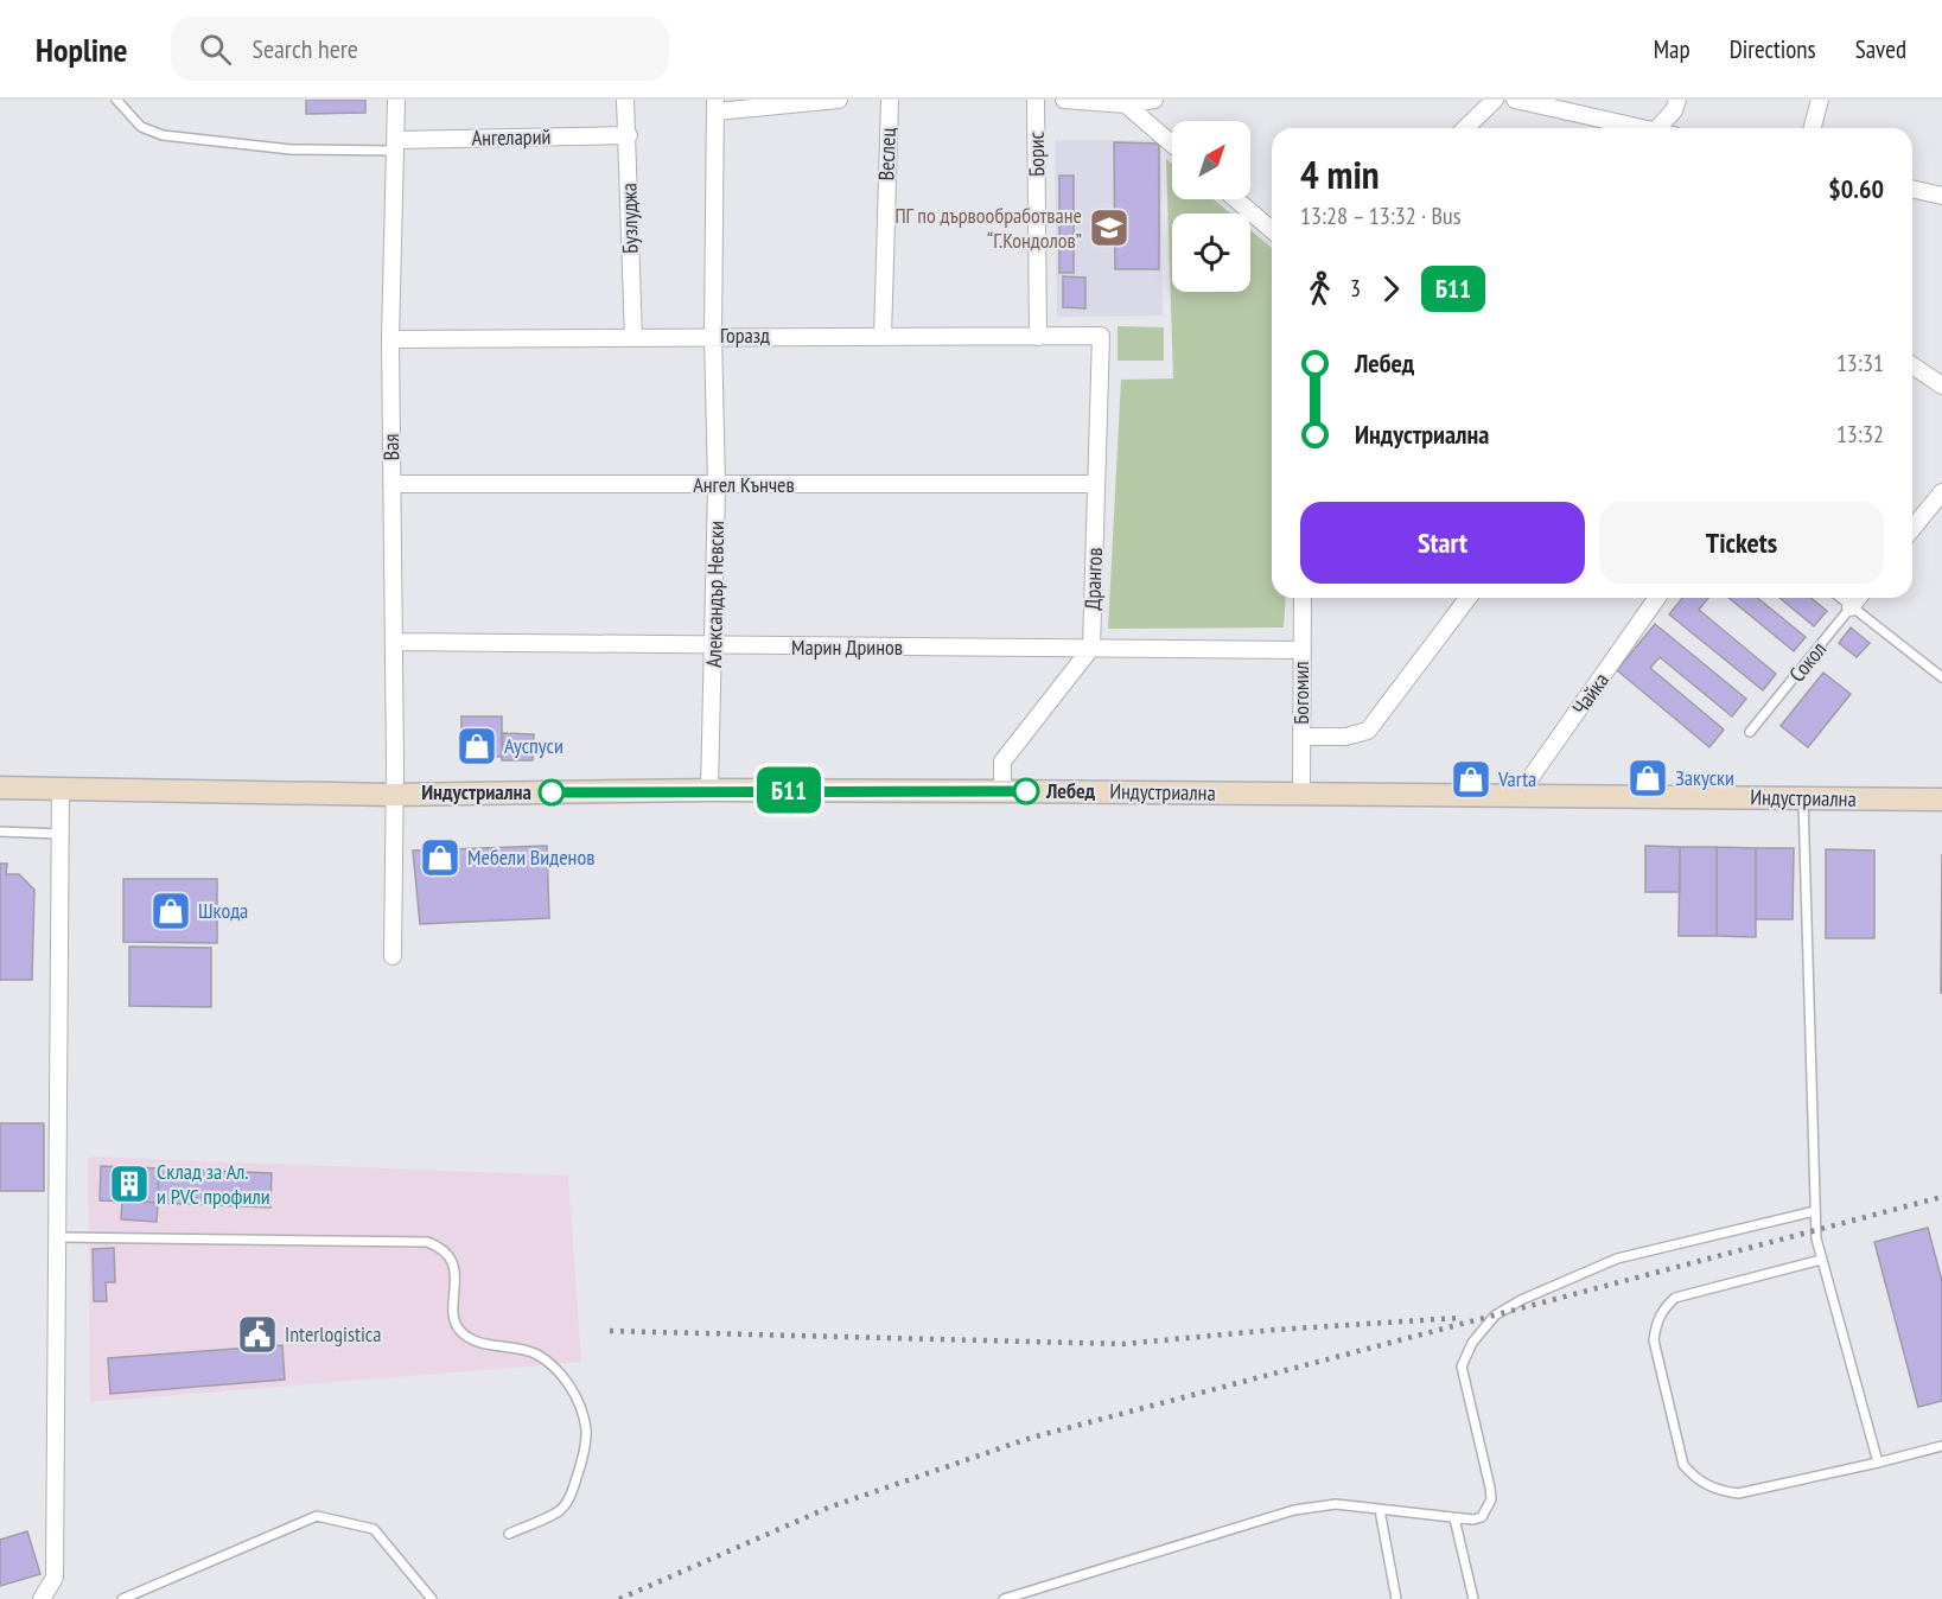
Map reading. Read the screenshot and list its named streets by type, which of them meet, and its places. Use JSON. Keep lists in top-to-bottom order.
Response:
{
  "streets": {
    "main road": ["Индустриална"],
    "street": [
      "Ангеларий",
      "Веслец",
      "Борис",
      "Бузлуджа",
      "Горазд",
      "Вая",
      "Ангел Кънчев",
      "Дрангов",
      "Александър Невски",
      "Марин Дринов",
      "Сокол",
      "Богомил",
      "Чайка"
    ]
  },
  "crossings": [
    ["Ангеларий", "Бузлуджа"],
    ["Ангеларий", "Вая"],
    ["Веслец", "Горазд"],
    ["Борис", "Горазд"],
    ["Бузлуджа", "Горазд"],
    ["Горазд", "Вая"],
    ["Горазд", "Дрангов"],
    ["Горазд", "Александър Невски"],
    ["Вая", "Ангел Кънчев"],
    ["Вая", "Марин Дринов"],
    ["Вая", "Индустриална"],
    ["Ангел Кънчев", "Дрангов"],
    ["Ангел Кънчев", "Александър Невски"],
    ["Дрангов", "Марин Дринов"],
    ["Александър Невски", "Марин Дринов"],
    ["Александър Невски", "Индустриална"],
    ["Марин Дринов", "Богомил"],
    ["Богомил", "Индустриална"],
    ["Чайка", "Индустриална"]
  ],
  "places": {
    "school or university": ["ПГ по дървообработване “Г.Кондолов”"],
    "shop": [
      "Ауспуси",
      "Закуски",
      "Varta",
      "Мебели Виденов",
      "Шкода"
    ],
    "other": ["Лебед", "Индустриална"],
    "building": ["Склад за Ал. и PVC профили"],
    "public building": ["Interlogistica"]
  },
  "lines": ["bus line Б11"],
  "north": "top right",
  "page": {
    "header": "Hopline",
    "search": "Search here",
    "nav": ["Map", "Directions", "Saved"],
    "on_map": "Б11",
    "heading": ["4 min", "13:28 – 13:32 · Bus", "$0.60"],
    "legs": ["3", "Б11"],
    "list": [
      {
        "name": "Лебед",
        "value": "13:31"
      },
      {
        "name": "Индустриална",
        "value": "13:32"
      }
    ],
    "buttons": ["Start", "Tickets"]
  }
}
